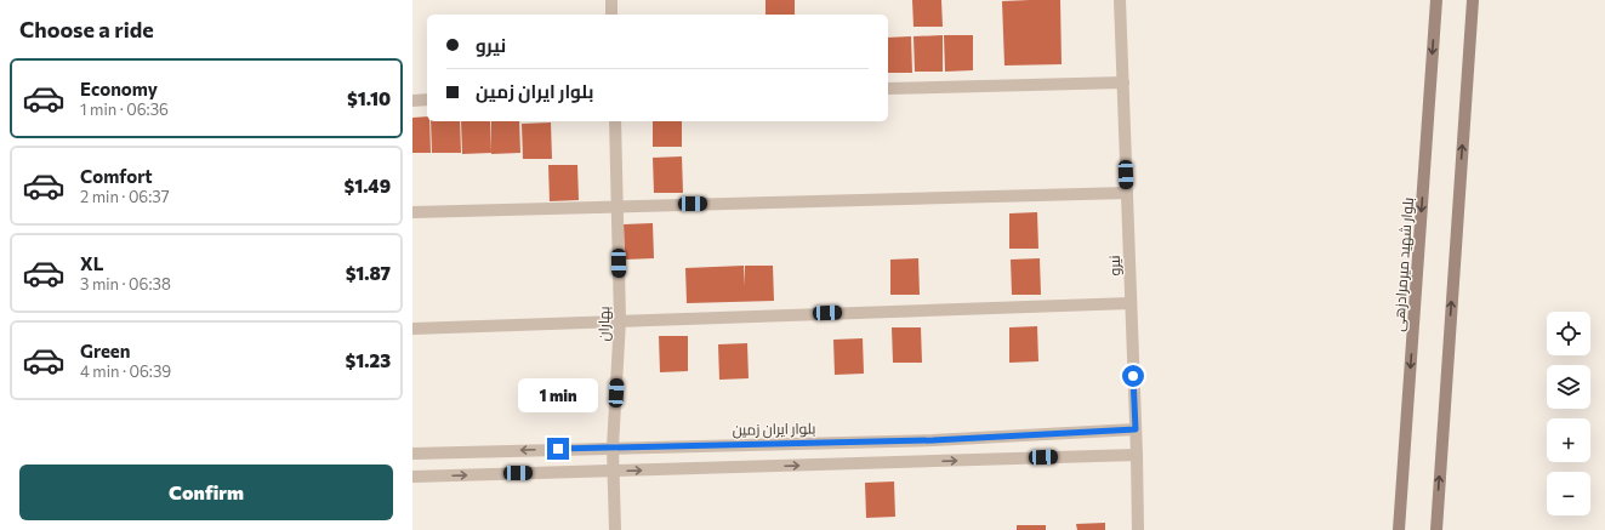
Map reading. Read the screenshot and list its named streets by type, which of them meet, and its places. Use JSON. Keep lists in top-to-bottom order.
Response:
{
  "streets": {
    "main road": ["بلوار شهید میرمرادزهی"],
    "street": ["نیرو", "بهاران", "بلوار ایران زمین"]
  },
  "crossings": [
    ["نیرو", "بلوار ایران زمین"],
    ["بهاران", "بلوار ایران زمین"]
  ],
  "page": {
    "heading": "Choose a ride",
    "banner": ["نیرو", "بلوار ایران زمین"],
    "list": [
      {
        "name": "Economy",
        "note": "1 min · 06:36",
        "value": "$1.10"
      },
      {
        "name": "Comfort",
        "note": "2 min · 06:37",
        "value": "$1.49"
      },
      {
        "name": "XL",
        "note": "3 min · 06:38",
        "value": "$1.87"
      },
      {
        "name": "Green",
        "note": "4 min · 06:39",
        "value": "$1.23"
      }
    ],
    "map_buttons": ["+", "−"],
    "bubble": "1 min",
    "buttons": "Confirm"
  }
}
